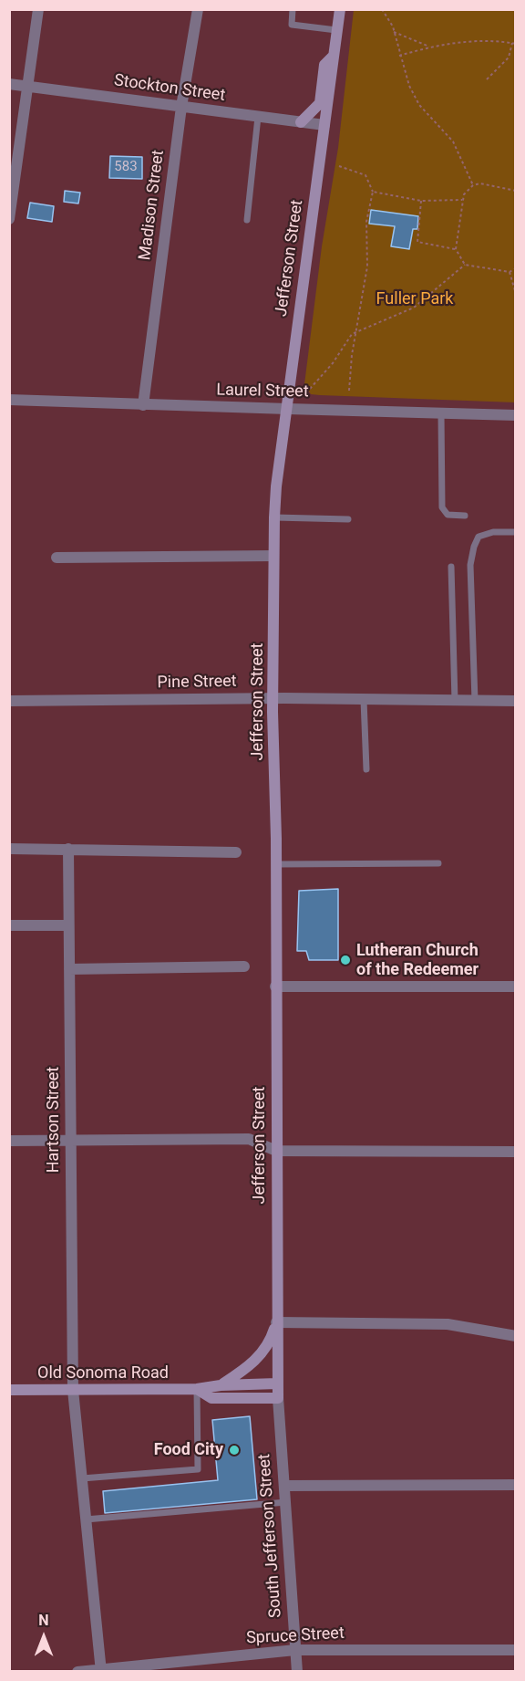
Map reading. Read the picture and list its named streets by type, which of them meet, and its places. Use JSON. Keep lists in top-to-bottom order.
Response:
{
  "streets": {
    "main road": ["Jefferson Street", "Old Sonoma Road"],
    "street": [
      "Stockton Street",
      "Madison Street",
      "Laurel Street",
      "Pine Street",
      "Hartson Street",
      "South Jefferson Street",
      "Spruce Street"
    ]
  },
  "crossings": [
    ["Stockton Street", "Madison Street"],
    ["Stockton Street", "Jefferson Street"],
    ["Madison Street", "Laurel Street"],
    ["Jefferson Street", "Laurel Street"],
    ["Jefferson Street", "Pine Street"],
    ["Jefferson Street", "Old Sonoma Road"],
    ["Jefferson Street", "South Jefferson Street"],
    ["Hartson Street", "Old Sonoma Road"],
    ["Hartson Street", "Spruce Street"],
    ["Old Sonoma Road", "South Jefferson Street"],
    ["South Jefferson Street", "Spruce Street"]
  ],
  "parks": ["Fuller Park"],
  "places": ["Lutheran Church of the Redeemer", "Food City"],
  "house_numbers": ["583"],
  "north": "top"
}
